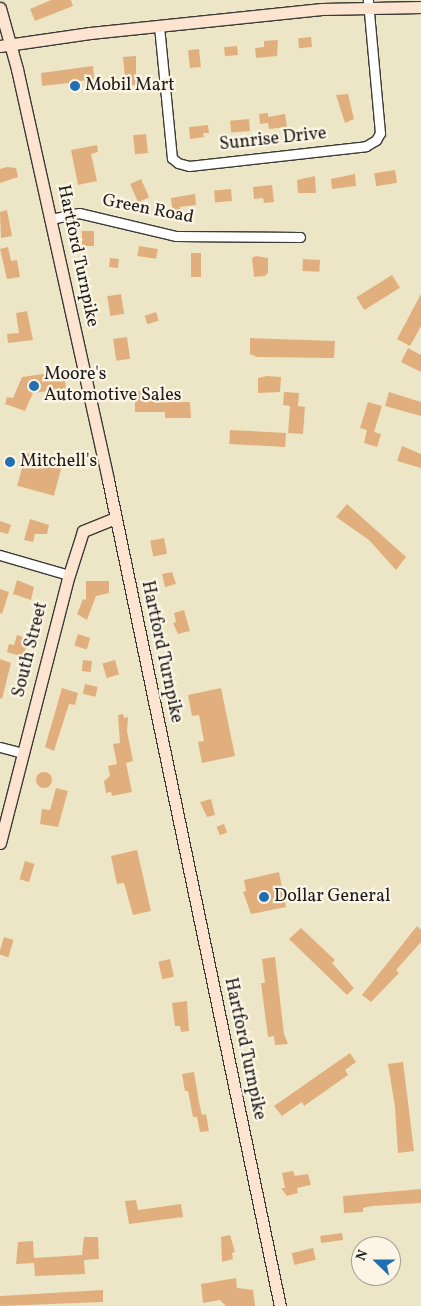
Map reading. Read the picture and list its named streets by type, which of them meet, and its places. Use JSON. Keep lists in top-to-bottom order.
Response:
{
  "streets": {
    "main road": ["Hartford Turnpike", "South Street"],
    "street": ["Sunrise Drive", "Green Road"]
  },
  "crossings": [
    ["Green Road", "Hartford Turnpike"],
    ["Hartford Turnpike", "South Street"]
  ],
  "places": [
    "Mobil Mart",
    "Moore's Automotive Sales",
    "Mitchell's",
    "Dollar General"
  ],
  "north": "left"
}
